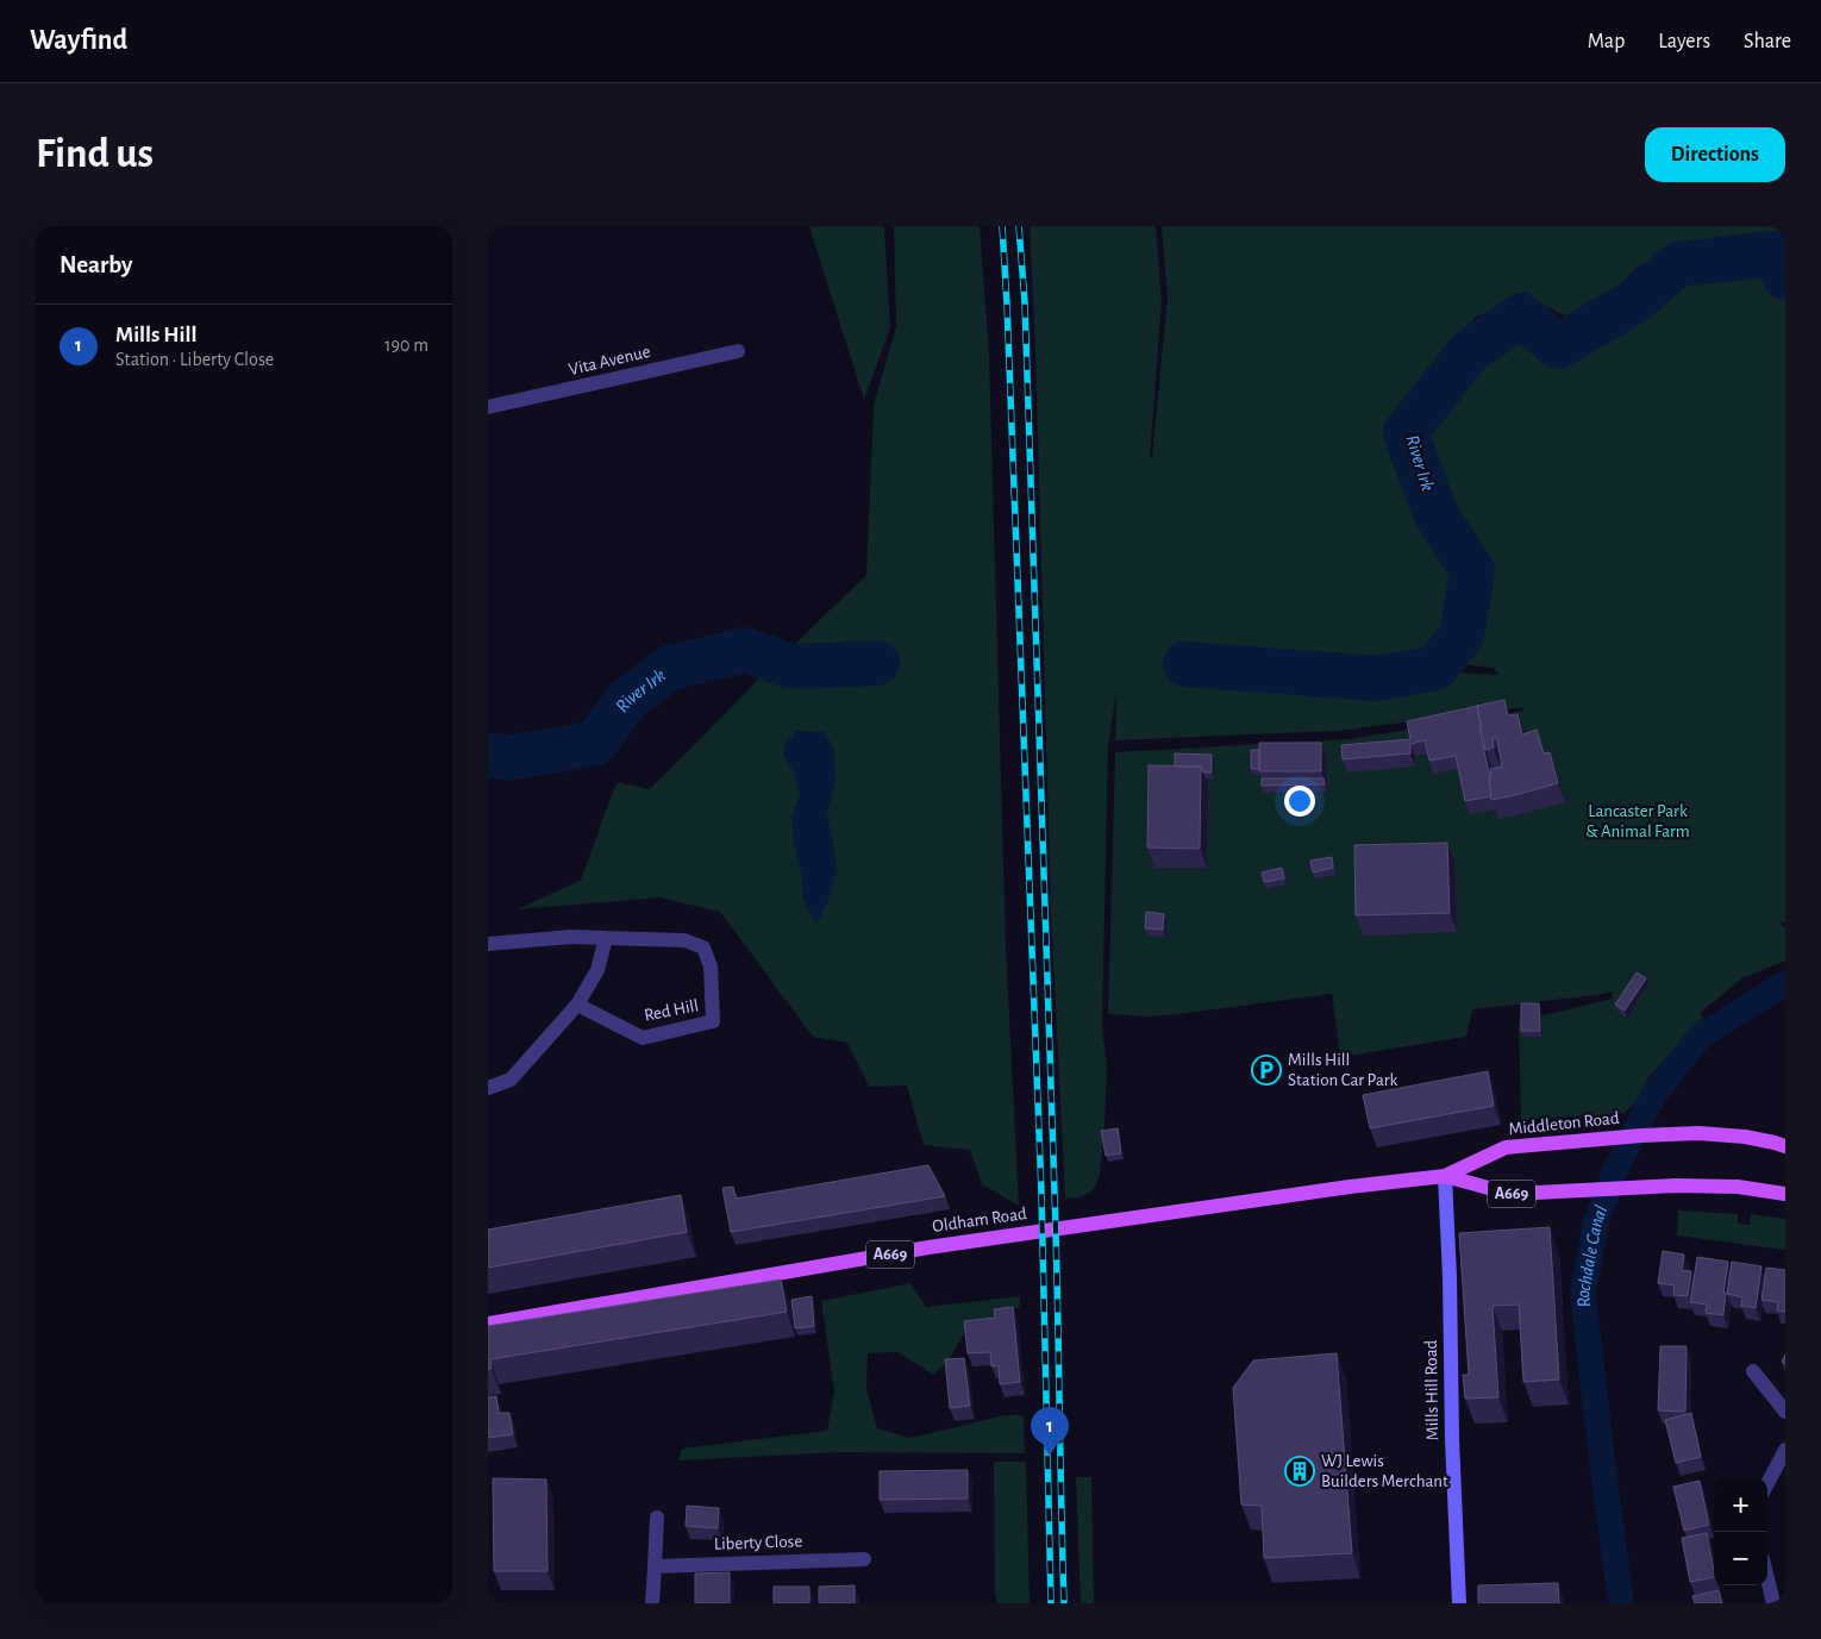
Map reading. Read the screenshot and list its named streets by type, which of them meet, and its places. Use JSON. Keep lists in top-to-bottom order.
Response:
{
  "streets": {
    "main road": ["Middleton Road", "A669", "Oldham Road"],
    "street": [
      "Vita Avenue",
      "Red Hill",
      "Mills Hill Road",
      "Liberty Close"
    ]
  },
  "crossings": [
    ["Middleton Road", "A669"],
    ["Middleton Road", "Oldham Road"],
    ["Middleton Road", "Mills Hill Road"],
    ["A669", "Oldham Road"],
    ["A669", "Mills Hill Road"],
    ["Oldham Road", "Mills Hill Road"]
  ],
  "water": ["River Irk", "Rochdale Canal"],
  "parks": ["Lancaster Park & Animal Farm"],
  "places": {
    "parking": ["Mills Hill Station Car Park"],
    "building": ["WJ Lewis Builders Merchant"]
  },
  "page": {
    "header": "Wayfind",
    "nav": ["Map", "Layers", "Share"],
    "buttons": "Directions",
    "title": "Find us",
    "heading": "Nearby",
    "list": [
      {
        "mark": "1",
        "name": "Mills Hill",
        "note": "Station · Liberty Close",
        "value": "190 m"
      }
    ],
    "pins": "1",
    "map_buttons": ["+", "−"]
  }
}
